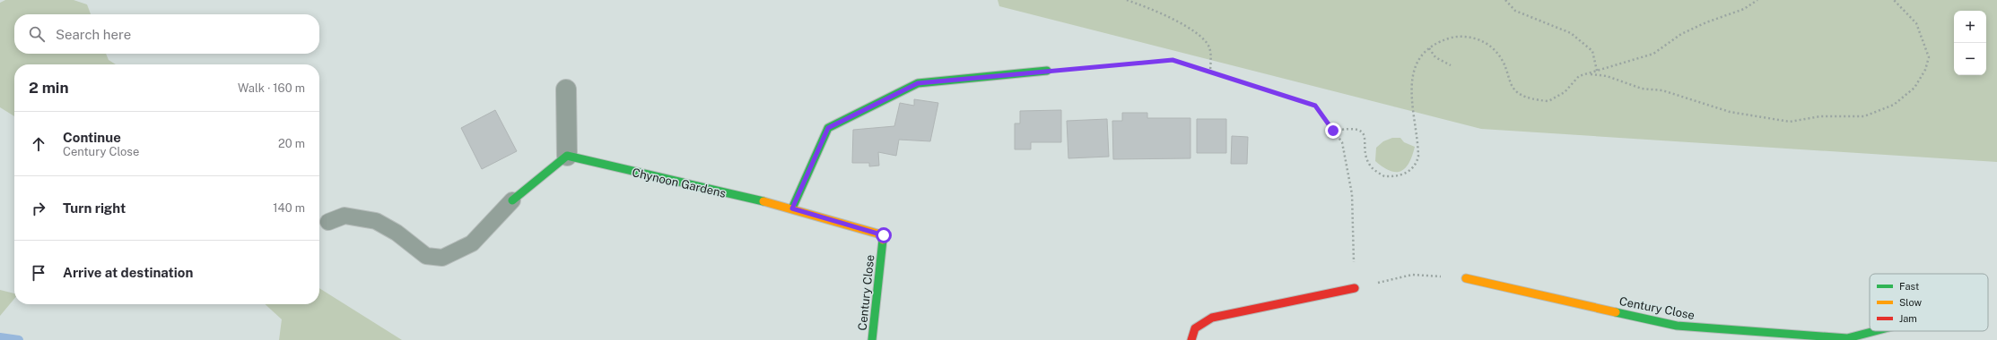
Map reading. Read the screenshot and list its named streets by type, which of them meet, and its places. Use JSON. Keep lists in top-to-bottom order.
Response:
{
  "streets": {
    "street": ["Chynoon Gardens", "Century Close"]
  },
  "crossings": [
    ["Chynoon Gardens", "Century Close"]
  ],
  "legend": ["Fast", "Slow", "Jam"],
  "page": {
    "map_buttons": ["+", "−"],
    "search": "Search here",
    "heading": ["2 min", "Walk · 160 m"],
    "list": [
      ["Continue", "Century Close", "20 m"],
      ["Turn right", "140 m"],
      "Arrive at destination"
    ]
  }
}
